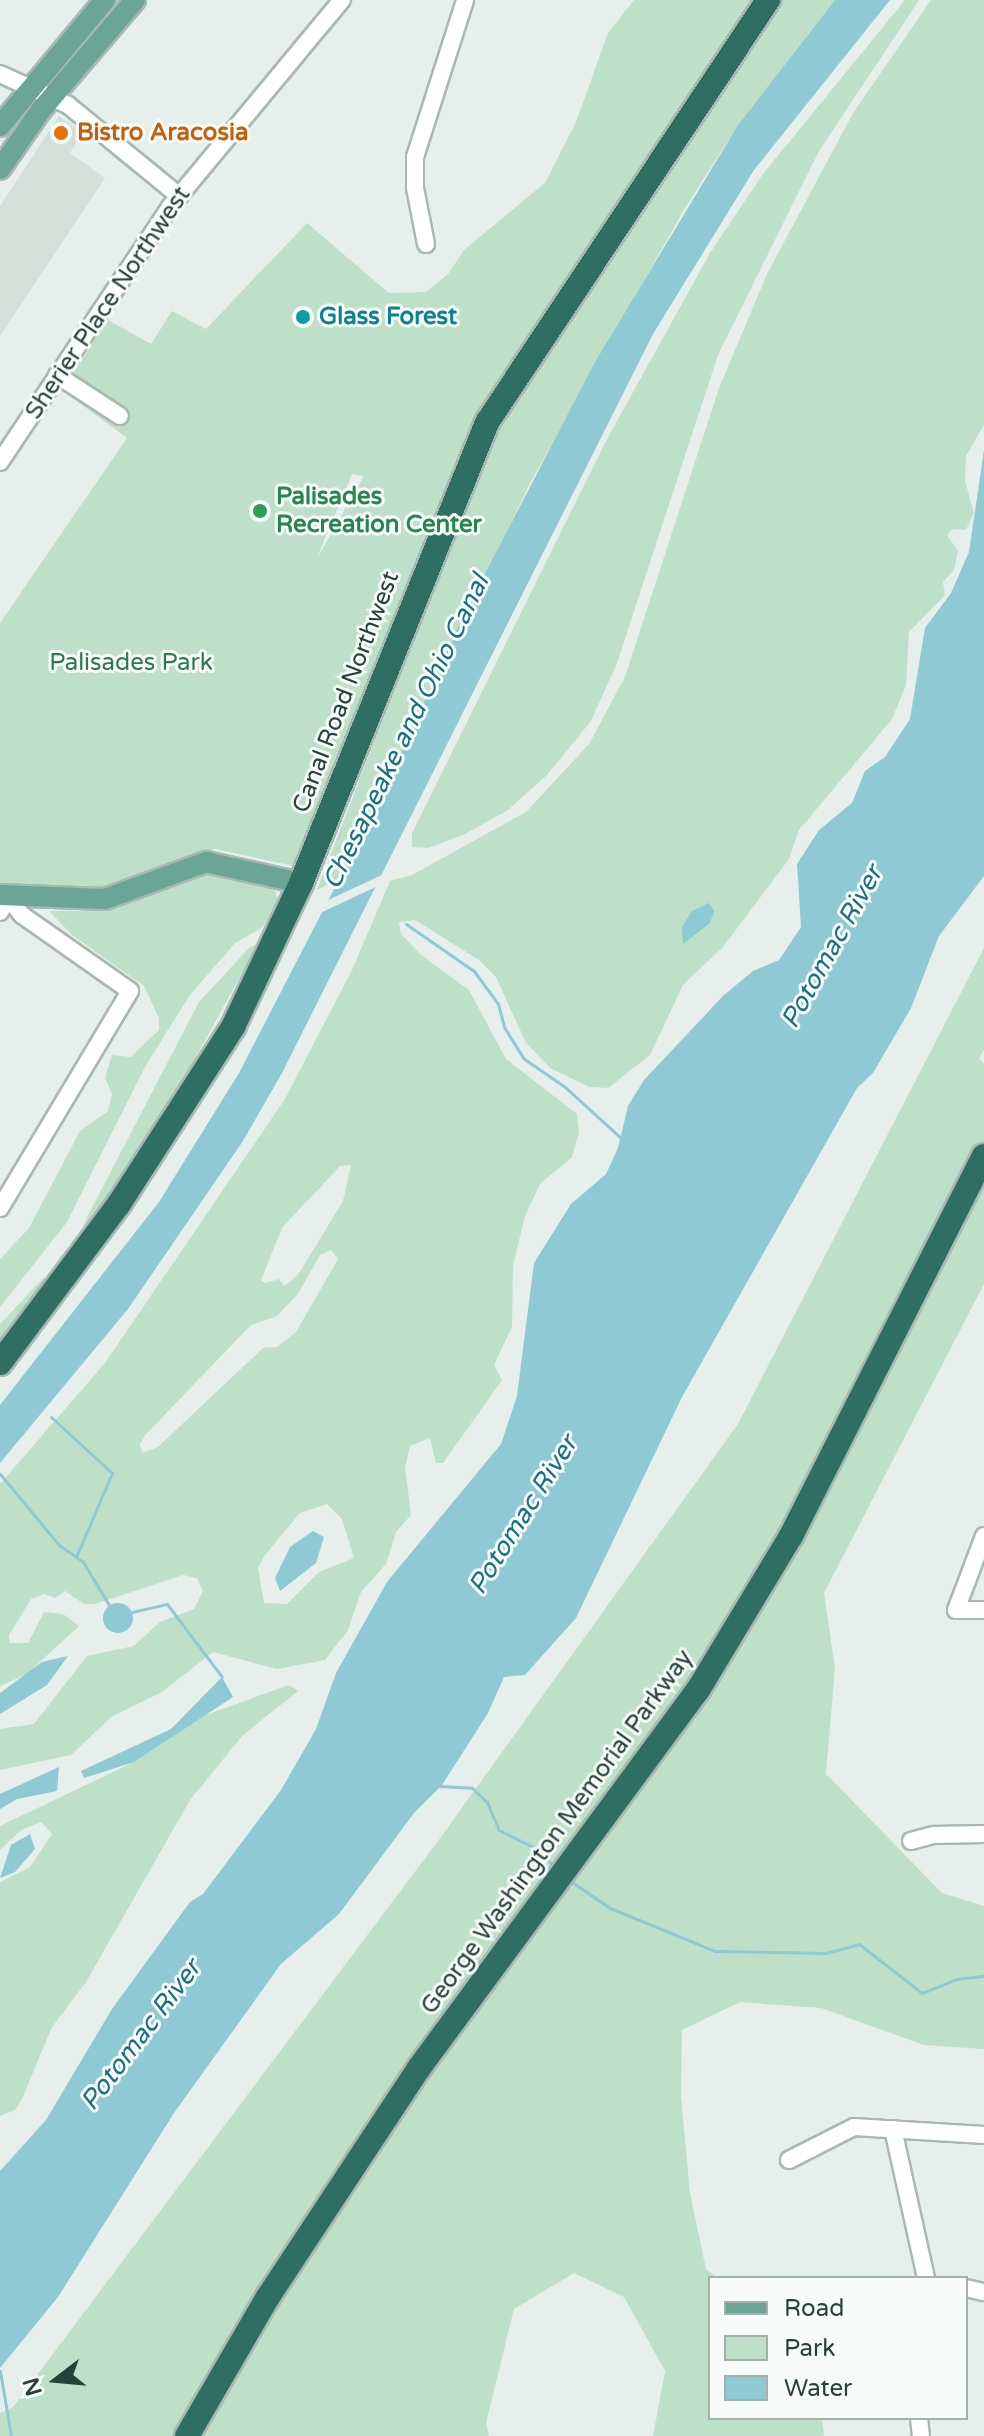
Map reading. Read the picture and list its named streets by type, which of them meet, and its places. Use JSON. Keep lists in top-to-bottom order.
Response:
{
  "streets": {
    "highway": ["Canal Road Northwest", "George Washington Memorial Parkway"],
    "street": ["Sherier Place Northwest"]
  },
  "water": ["Chesapeake and Ohio Canal", "Potomac River"],
  "parks": ["Palisades Park"],
  "places": ["Bistro Aracosia", "Glass Forest", "Palisades Recreation Center"],
  "legend": ["Road", "Park", "Water"],
  "north": "left"
}
